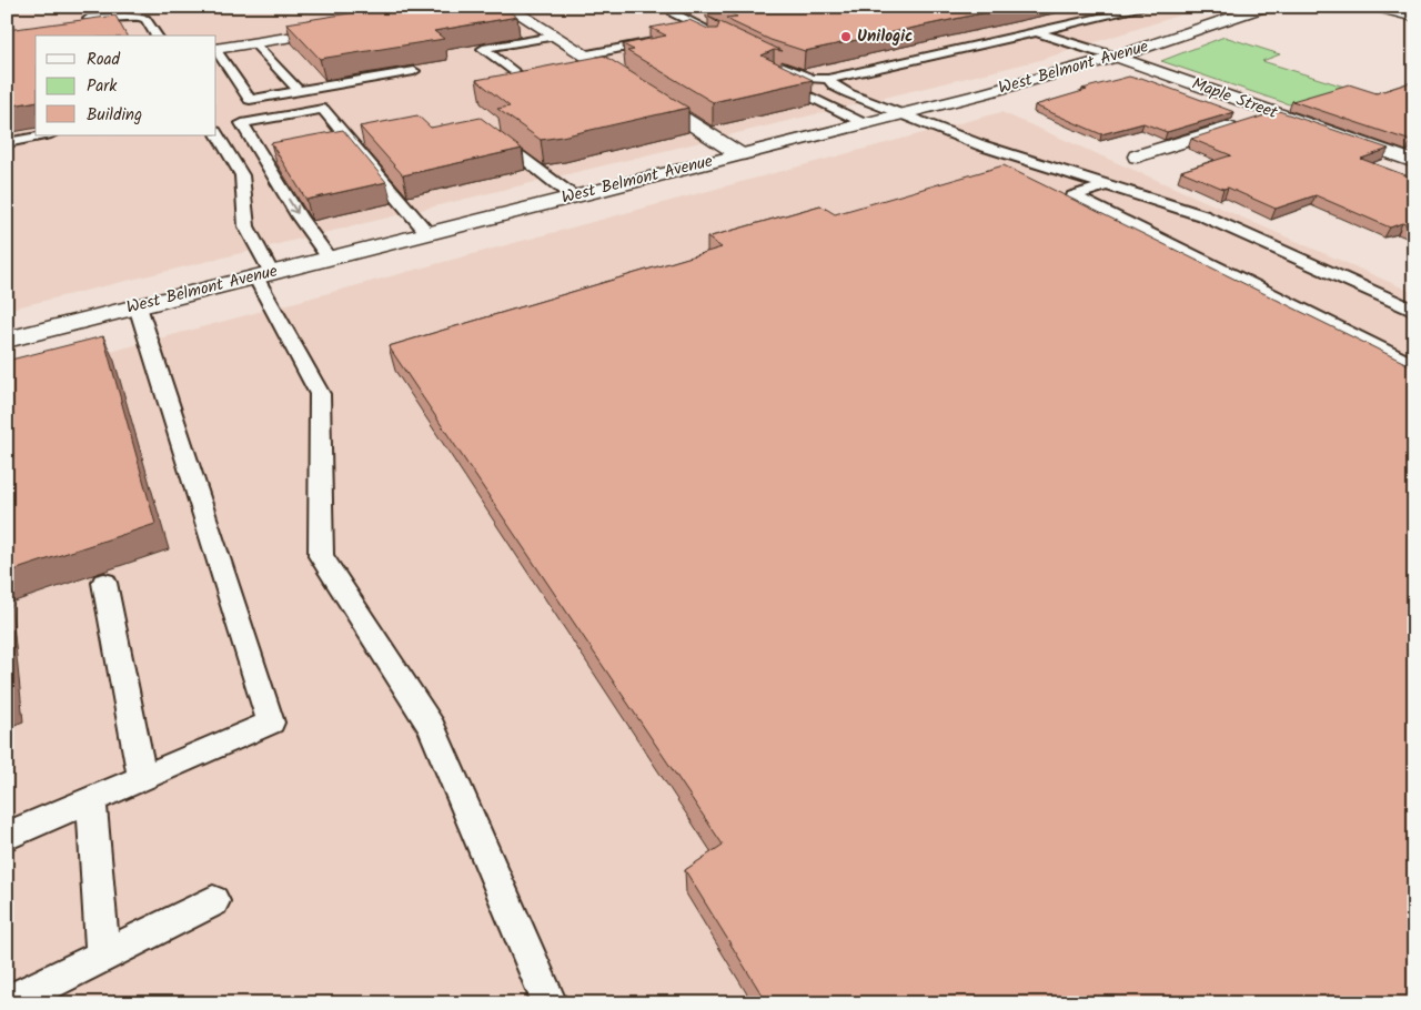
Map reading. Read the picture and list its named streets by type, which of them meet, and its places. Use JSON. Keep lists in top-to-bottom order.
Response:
{
  "streets": {
    "main road": ["West Belmont Avenue", "Maple Street"]
  },
  "crossings": [
    ["West Belmont Avenue", "Maple Street"]
  ],
  "places": ["Unilogic"],
  "legend": ["Road", "Park", "Building"]
}
